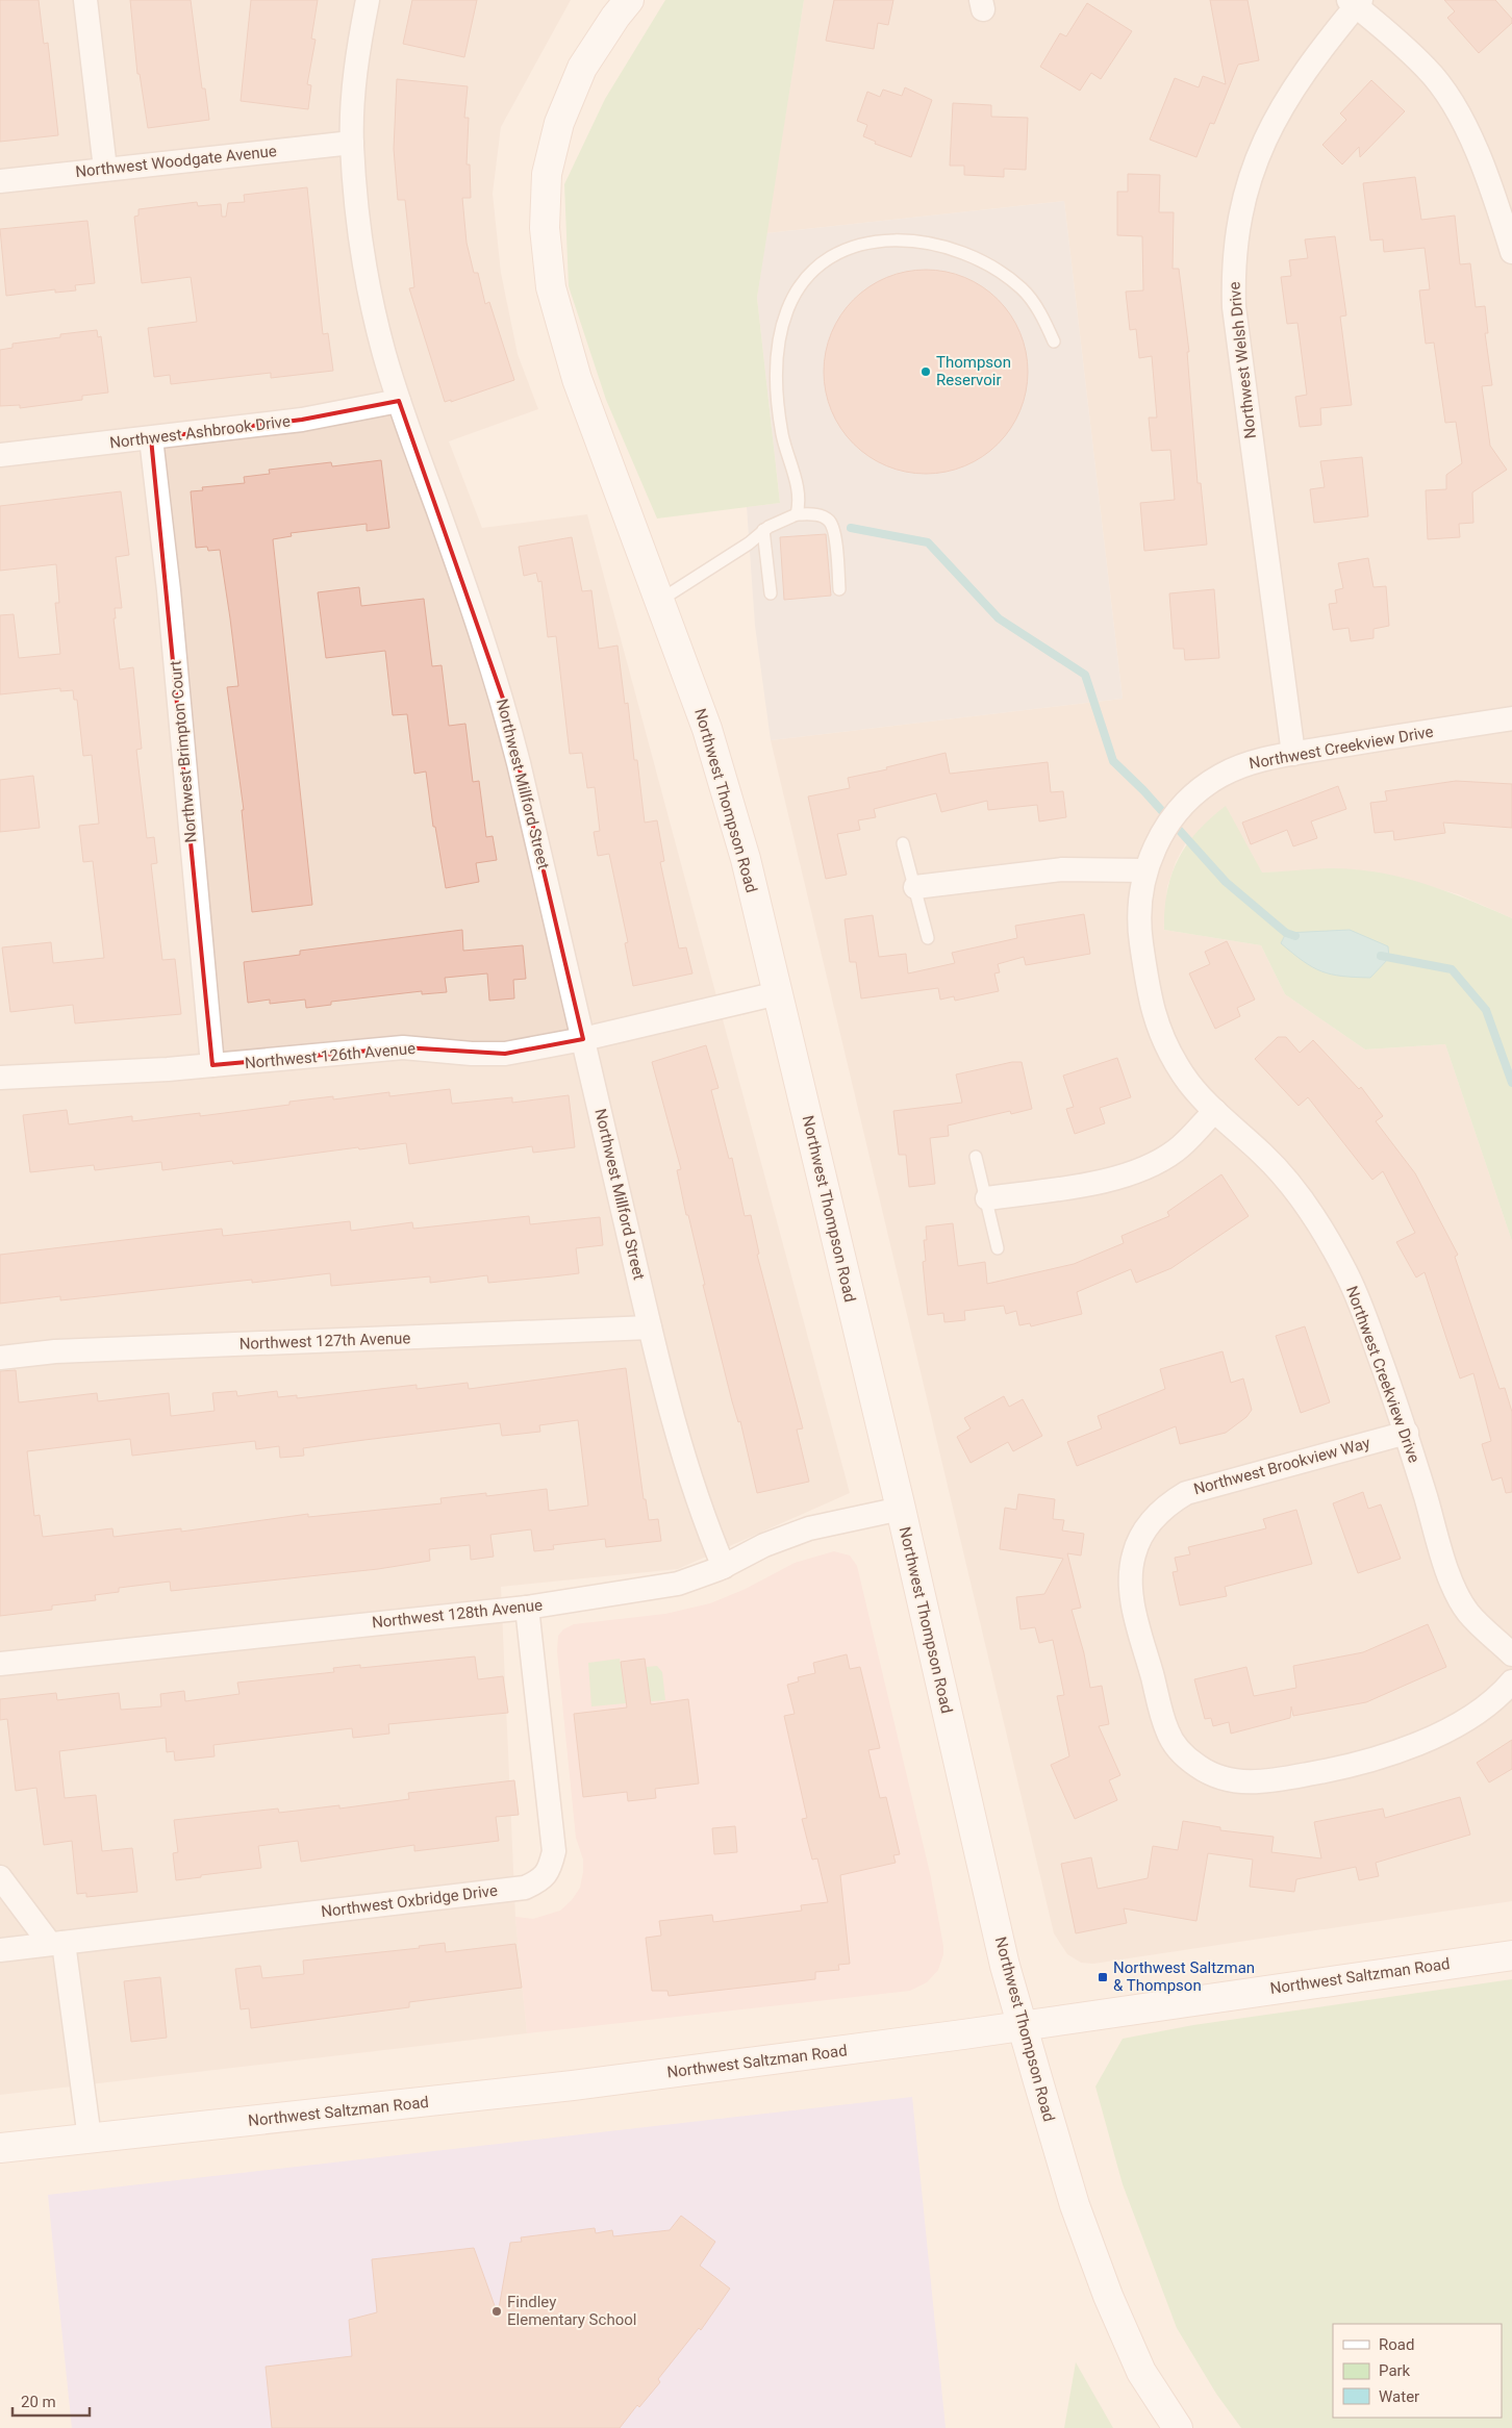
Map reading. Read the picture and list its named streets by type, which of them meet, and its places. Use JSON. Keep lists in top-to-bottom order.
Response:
{
  "streets": {
    "street": [
      "Northwest Woodgate Avenue",
      "Northwest Welsh Drive",
      "Northwest Ashbrook Drive",
      "Northwest Creekview Drive",
      "Northwest Brimpton Court",
      "Northwest Millford Street",
      "Northwest Thompson Road",
      "Northwest 126th Avenue",
      "Northwest 127th Avenue",
      "Northwest Brookview Way",
      "Northwest 128th Avenue",
      "Northwest Oxbridge Drive",
      "Northwest Saltzman Road"
    ]
  },
  "crossings": [
    ["Northwest Woodgate Avenue", "Northwest Millford Street"],
    ["Northwest Welsh Drive", "Northwest Creekview Drive"],
    ["Northwest Ashbrook Drive", "Northwest Brimpton Court"],
    ["Northwest Ashbrook Drive", "Northwest Millford Street"],
    ["Northwest Creekview Drive", "Northwest Brookview Way"],
    ["Northwest Brimpton Court", "Northwest 126th Avenue"],
    ["Northwest Millford Street", "Northwest 126th Avenue"],
    ["Northwest Millford Street", "Northwest 127th Avenue"],
    ["Northwest Millford Street", "Northwest 128th Avenue"],
    ["Northwest Thompson Road", "Northwest 126th Avenue"],
    ["Northwest Thompson Road", "Northwest 128th Avenue"],
    ["Northwest Thompson Road", "Northwest Saltzman Road"],
    ["Northwest 128th Avenue", "Northwest Oxbridge Drive"]
  ],
  "places": {
    "other": ["Thompson Reservoir", "Findley Elementary School"],
    "transit": ["Northwest Saltzman & Thompson"]
  },
  "legend": ["Road", "Park", "Water"],
  "scale_bar": "20 m"
}
